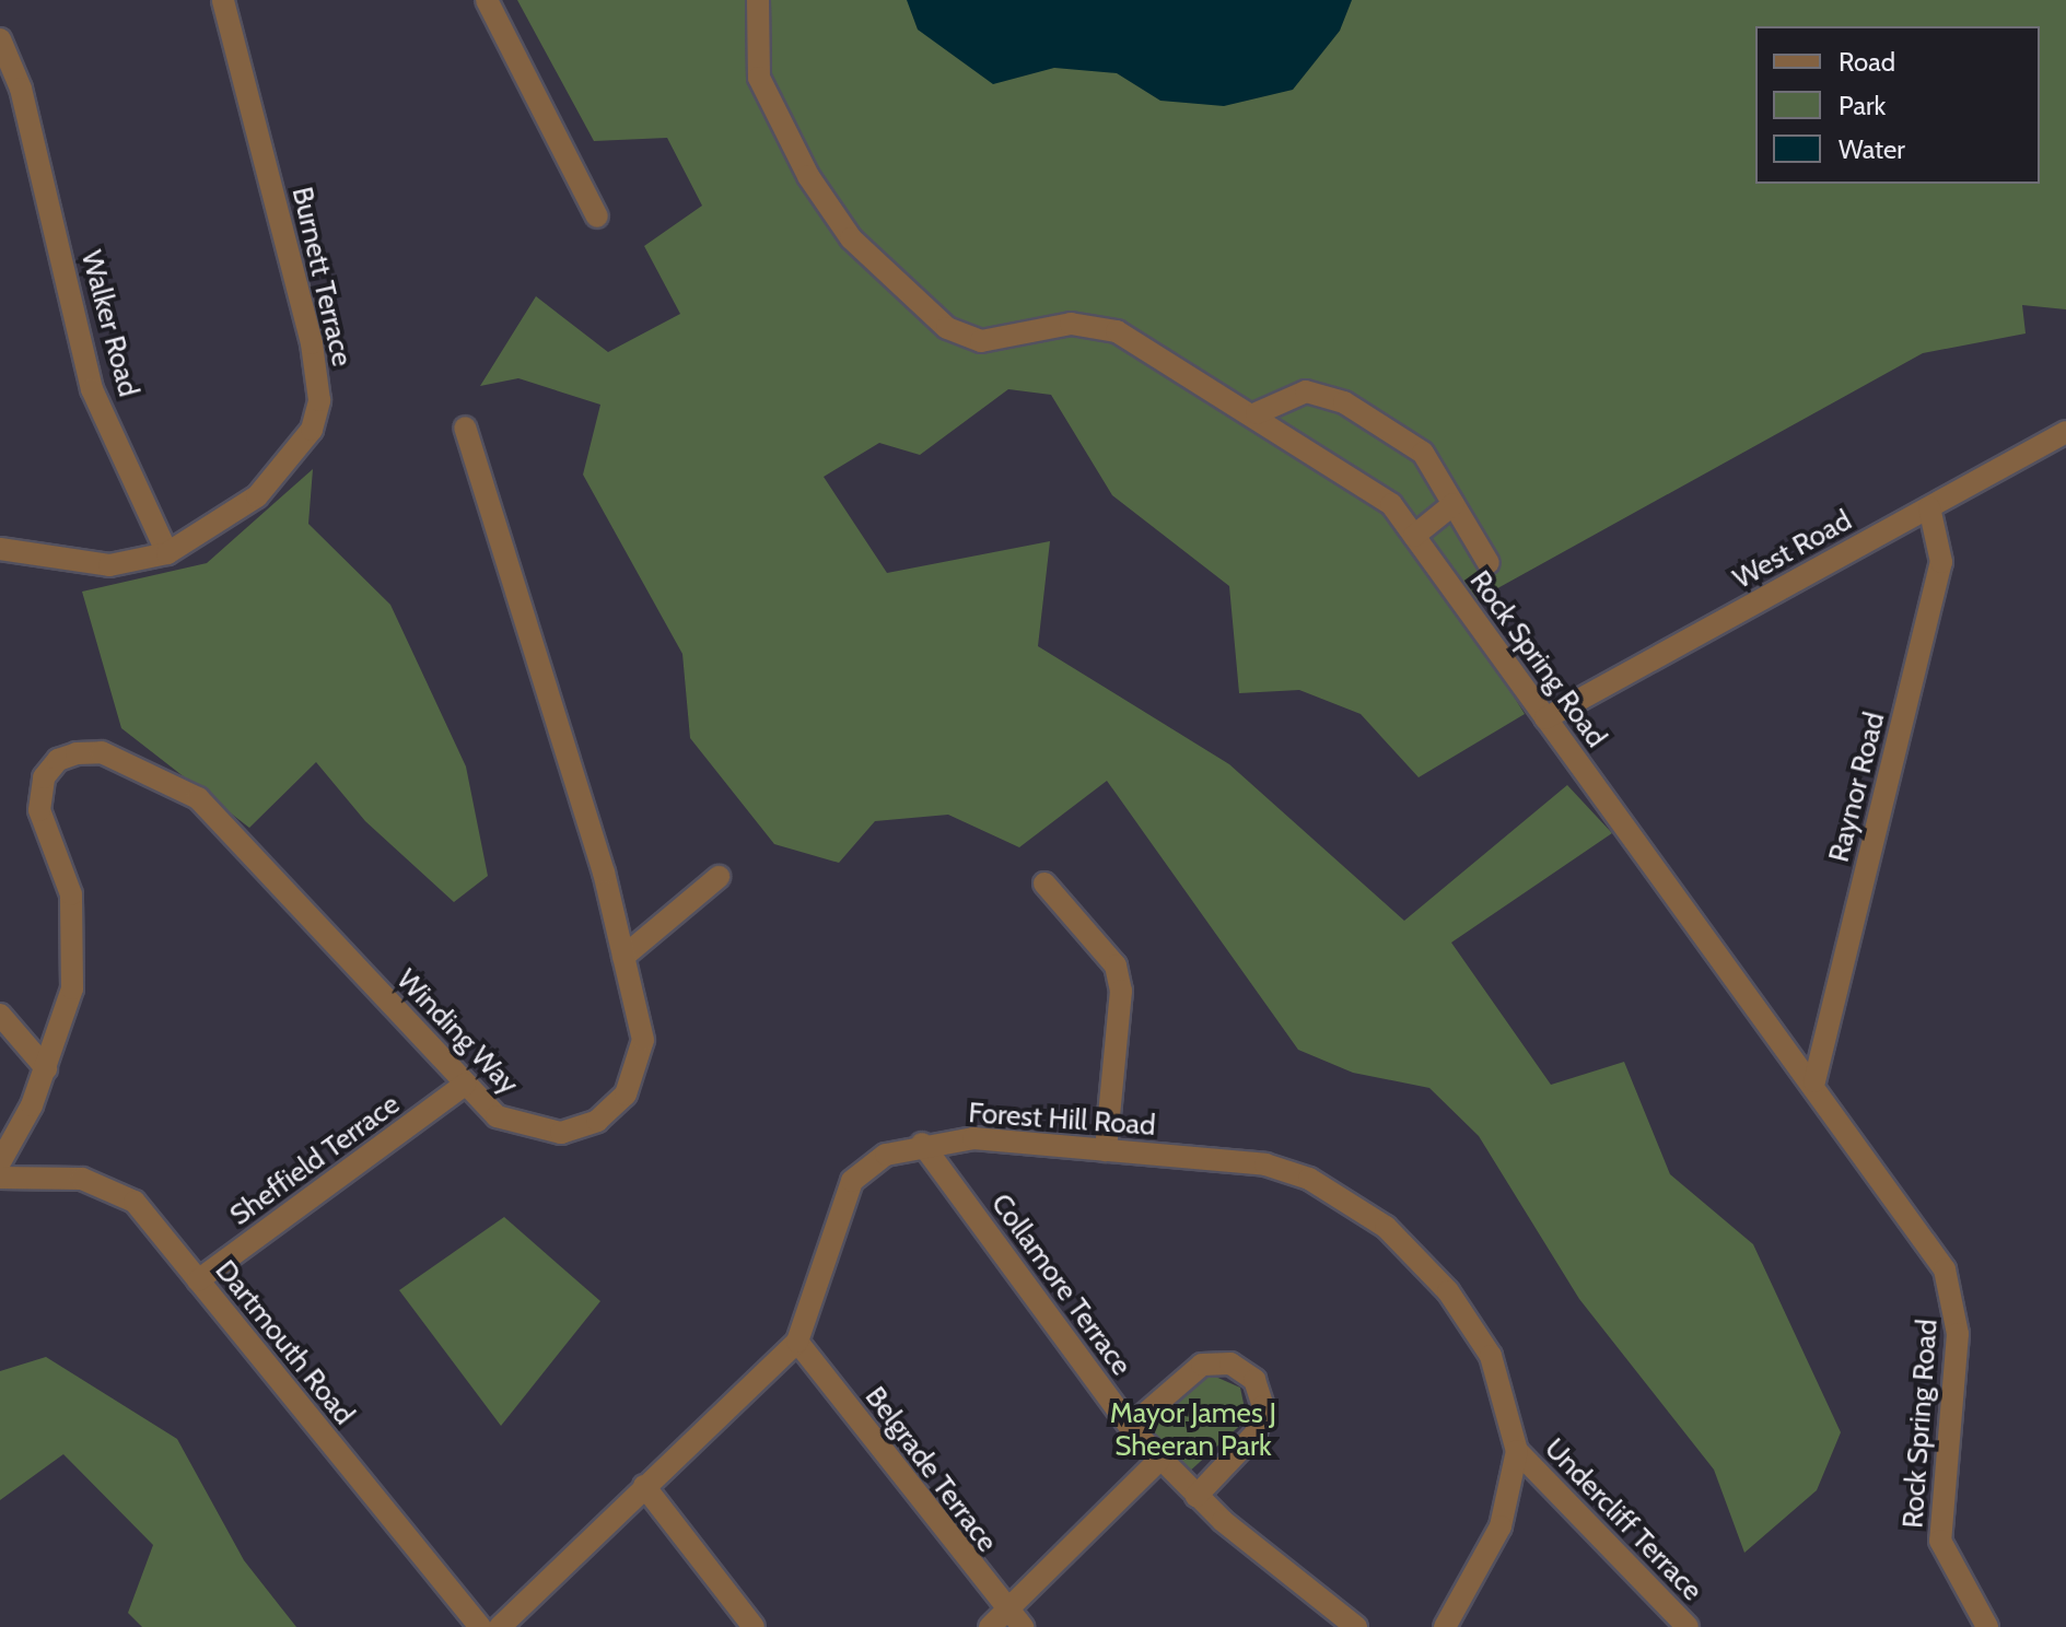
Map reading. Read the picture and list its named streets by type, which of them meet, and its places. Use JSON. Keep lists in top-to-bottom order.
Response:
{
  "streets": {
    "street": [
      "Burnett Terrace",
      "Walker Road",
      "West Road",
      "Rock Spring Road",
      "Raynor Road",
      "Winding Way",
      "Forest Hill Road",
      "Sheffield Terrace",
      "Collamore Terrace",
      "Dartmouth Road",
      "Belgrade Terrace",
      "Undercliff Terrace"
    ]
  },
  "crossings": [
    ["Burnett Terrace", "Walker Road"],
    ["West Road", "Rock Spring Road"],
    ["West Road", "Raynor Road"],
    ["Rock Spring Road", "Raynor Road"],
    ["Winding Way", "Sheffield Terrace"],
    ["Forest Hill Road", "Collamore Terrace"],
    ["Forest Hill Road", "Belgrade Terrace"],
    ["Forest Hill Road", "Undercliff Terrace"],
    ["Sheffield Terrace", "Dartmouth Road"]
  ],
  "parks": ["Mayor James J Sheeran Park"],
  "legend": ["Road", "Park", "Water"]
}
